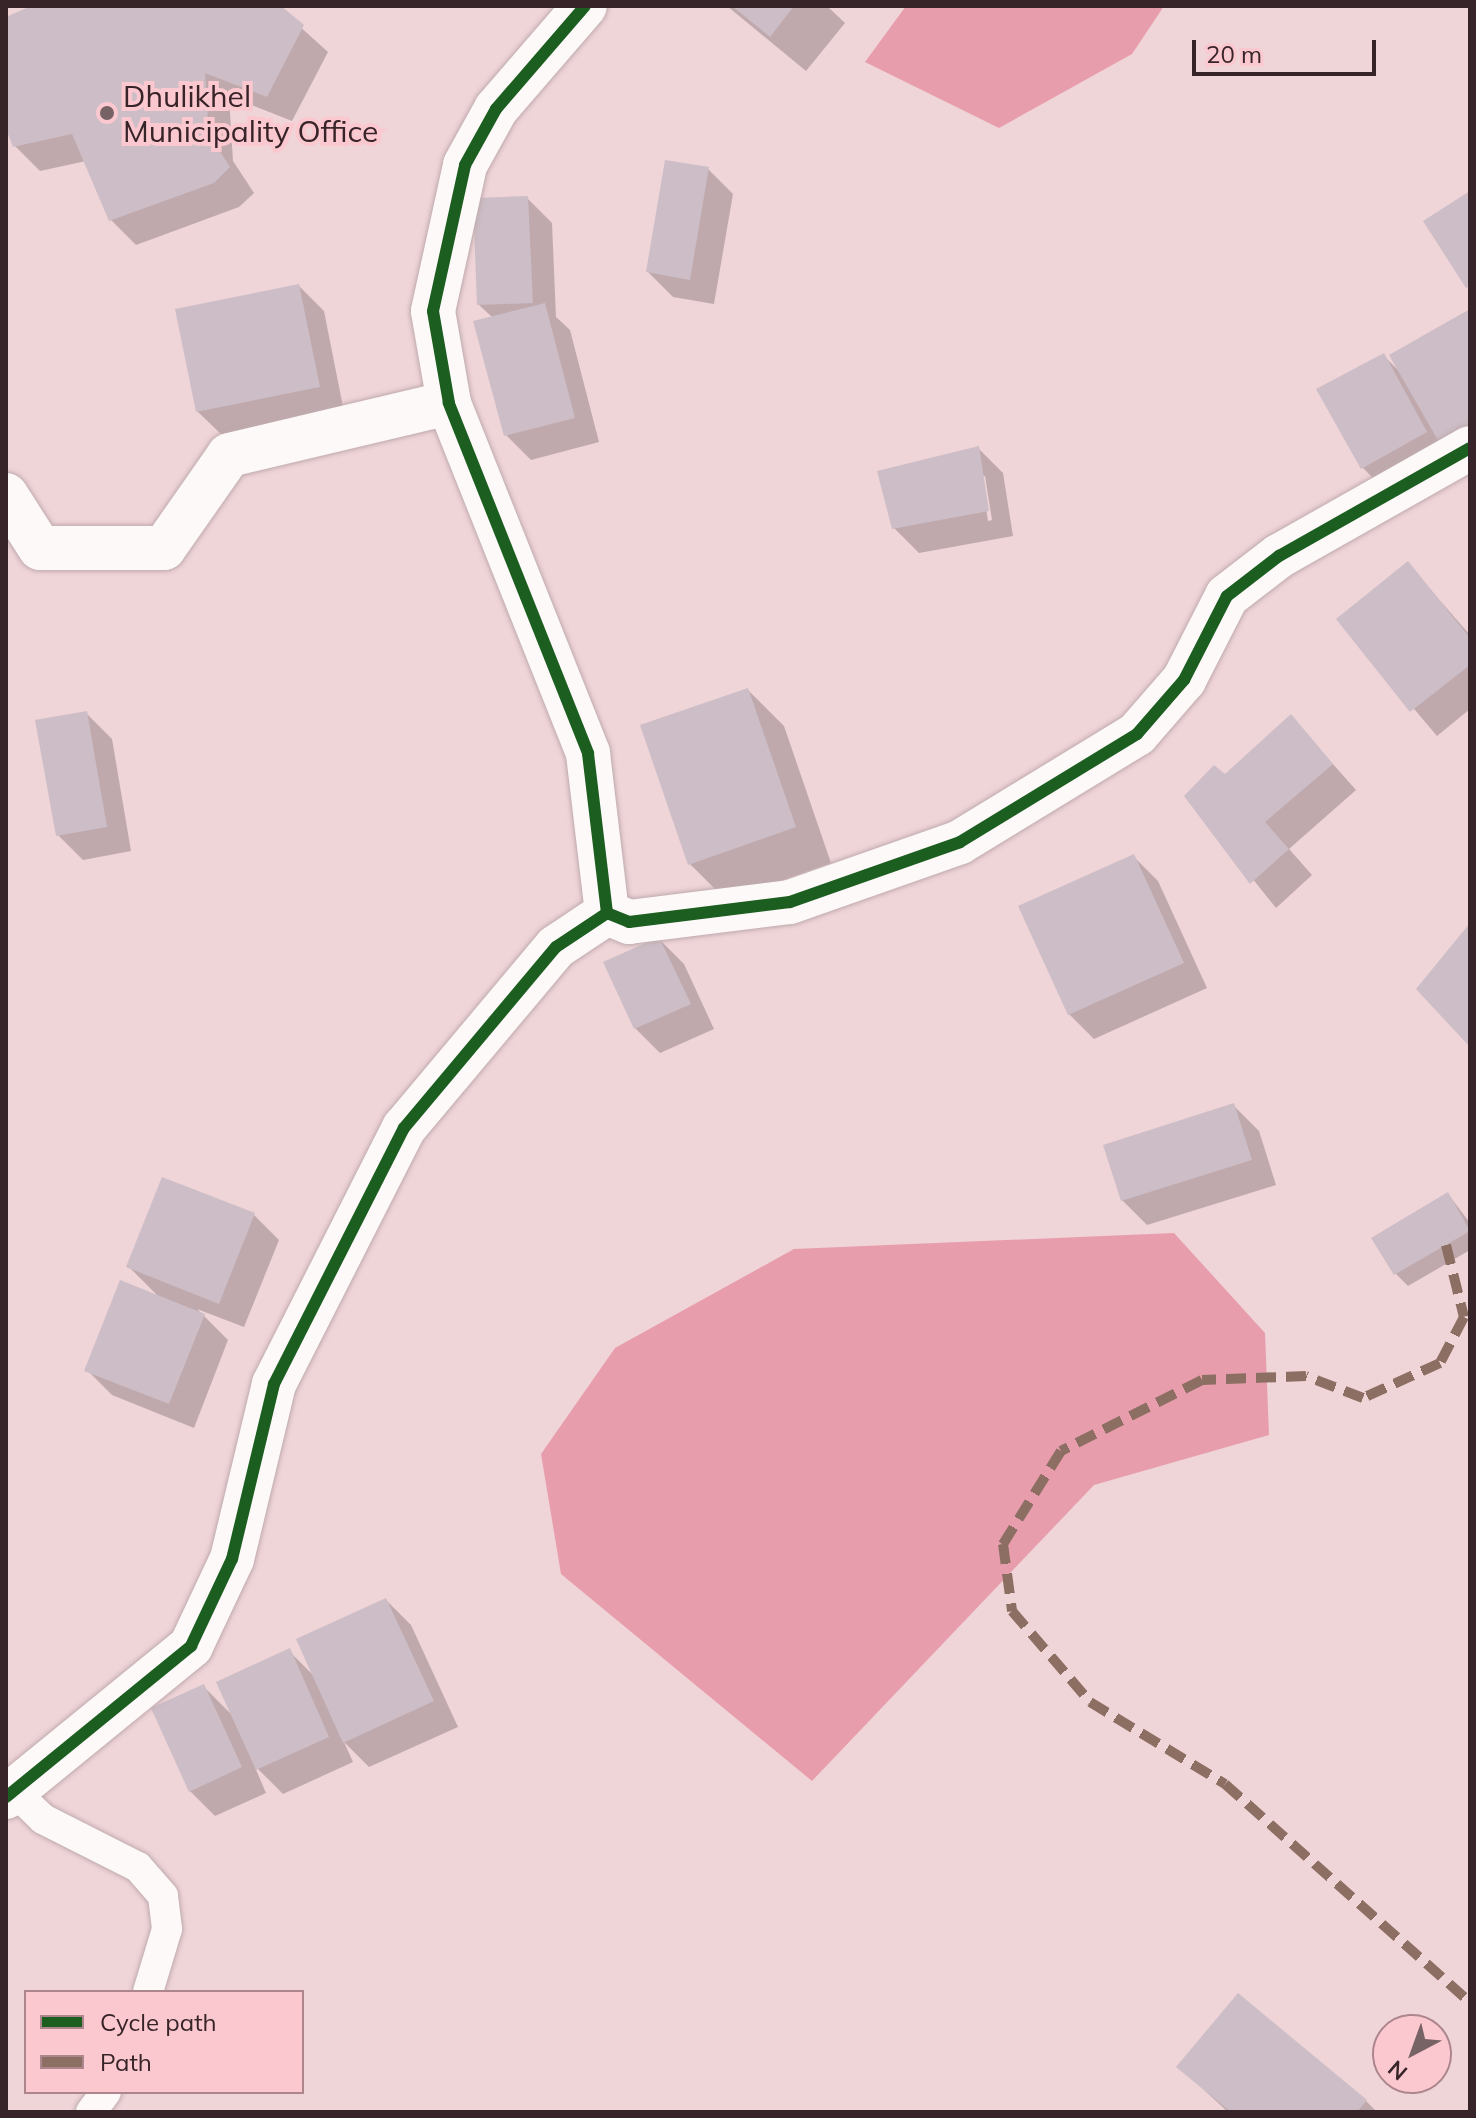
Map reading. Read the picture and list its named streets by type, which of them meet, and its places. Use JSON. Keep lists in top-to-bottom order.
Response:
{
  "places": ["Dhulikhel Municipality Office"],
  "legend": ["Cycle path", "Path"],
  "scale_bar": "20 m",
  "north": "bottom left"
}
